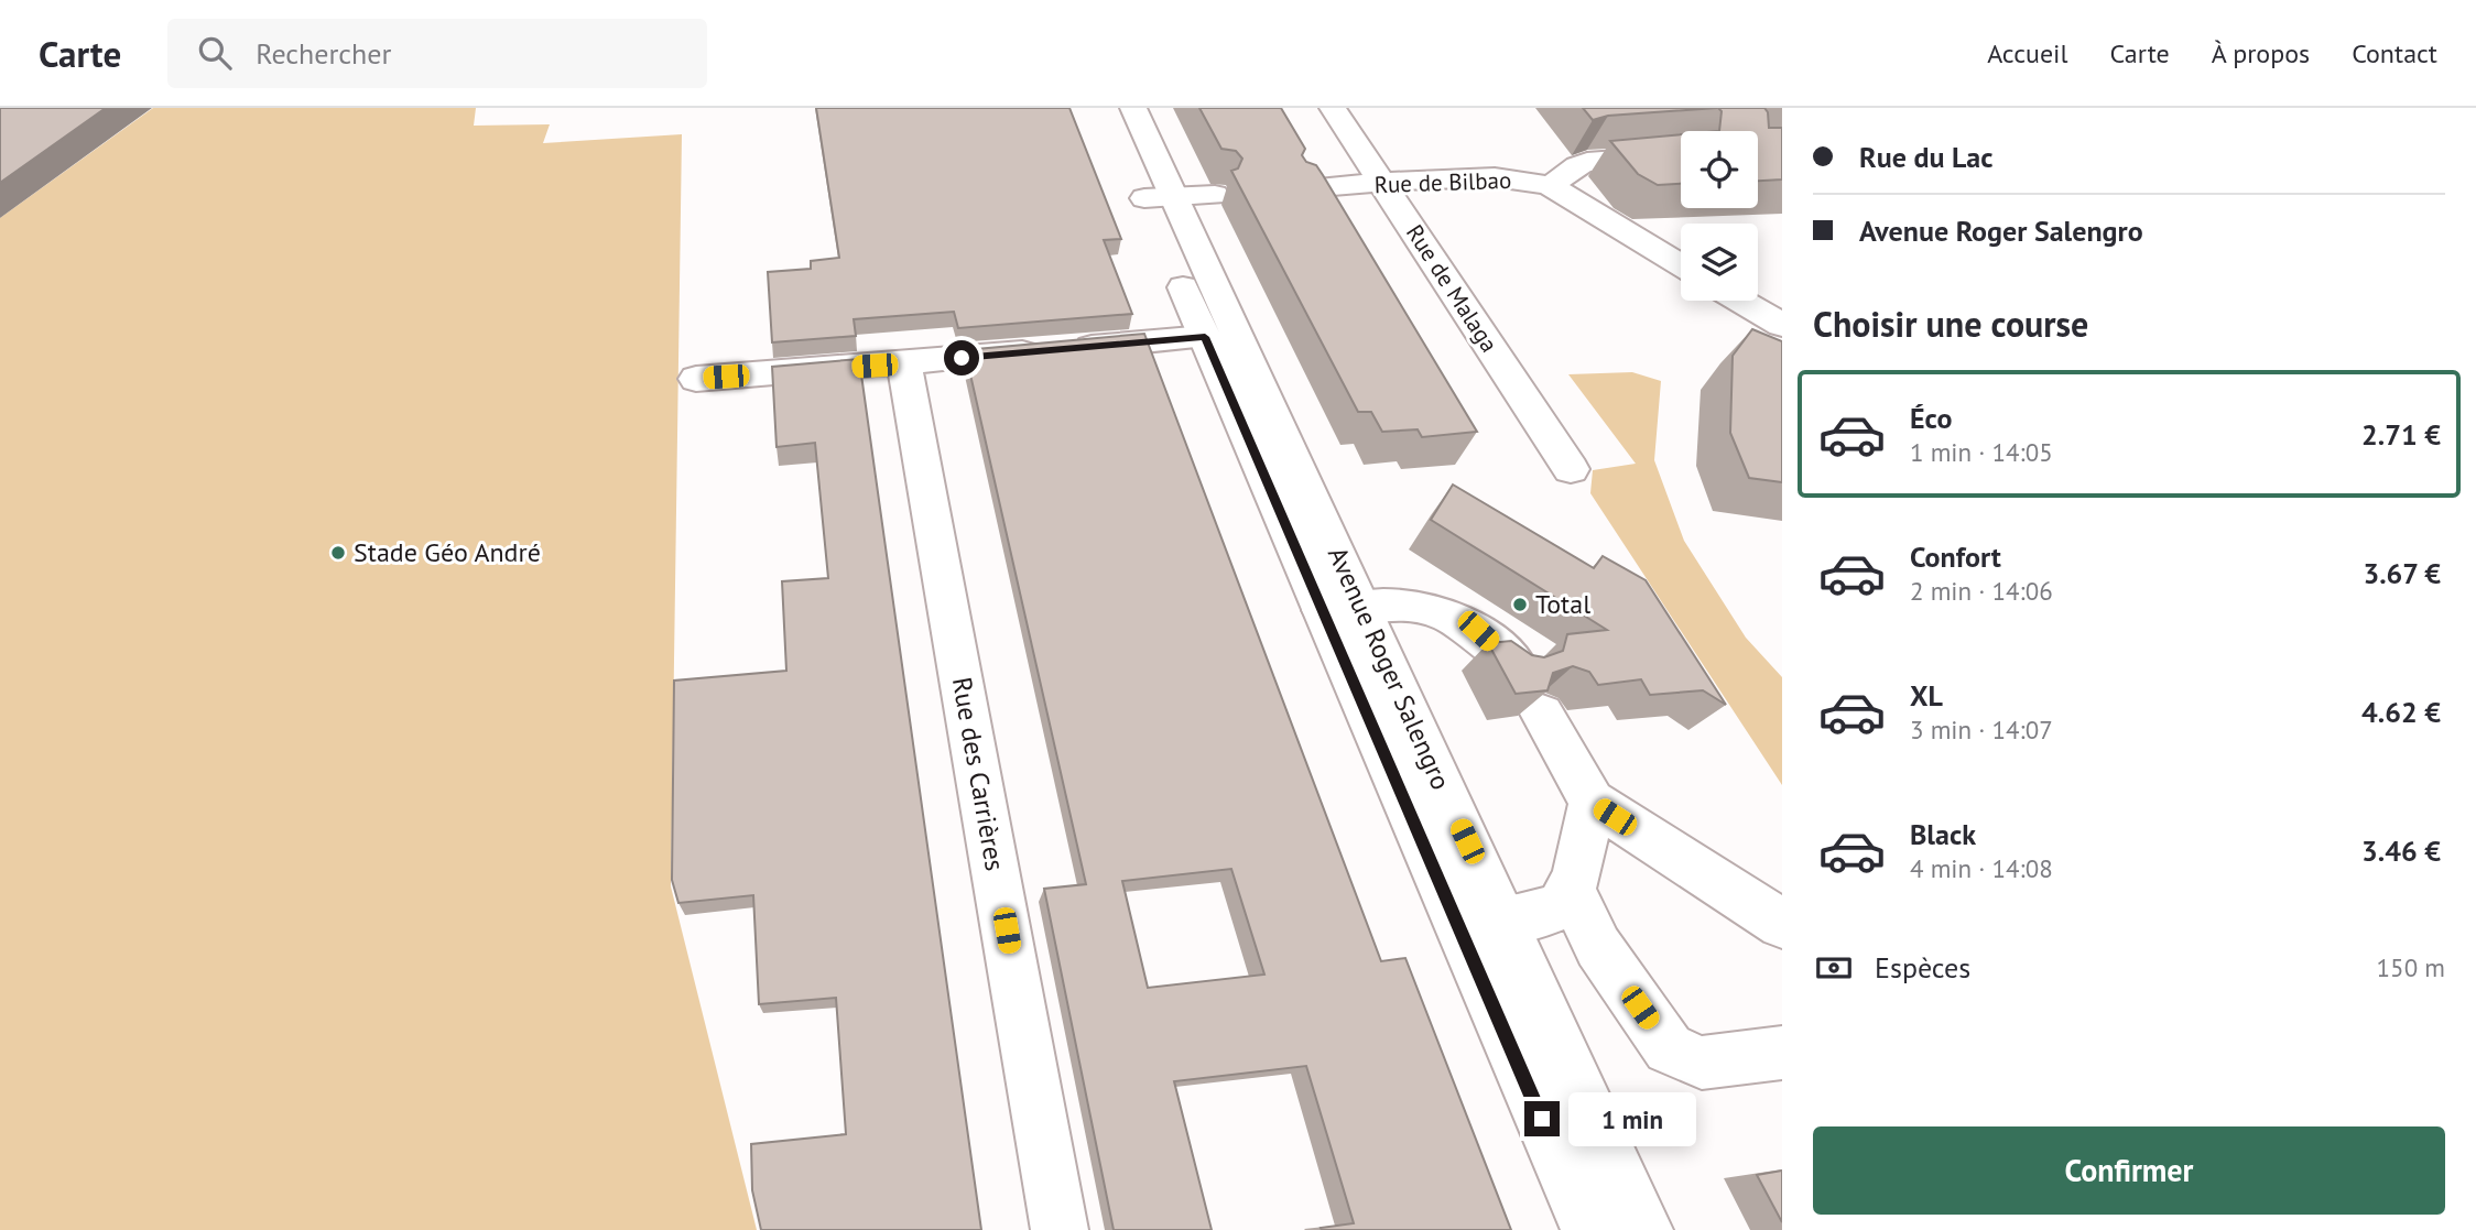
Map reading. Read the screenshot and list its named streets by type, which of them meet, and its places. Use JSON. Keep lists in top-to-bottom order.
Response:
{
  "streets": {
    "street": [
      "Rue de Bilbao",
      "Rue de Malaga",
      "Avenue Roger Salengro",
      "Rue des Carrières"
    ]
  },
  "crossings": [
    ["Rue de Bilbao", "Rue de Malaga"]
  ],
  "places": ["Stade Géo André", "Total"],
  "page": {
    "header": "Carte",
    "search": "Rechercher",
    "nav": [
      "Accueil",
      "Carte",
      "À propos",
      "Contact"
    ],
    "banner": ["Rue du Lac", "Avenue Roger Salengro"],
    "heading": "Choisir une course",
    "list": [
      {
        "name": "Éco",
        "note": "1 min · 14:05",
        "value": "2.71 €"
      },
      {
        "name": "Confort",
        "note": "2 min · 14:06",
        "value": "3.67 €"
      },
      {
        "name": "XL",
        "note": "3 min · 14:07",
        "value": "4.62 €"
      },
      {
        "name": "Black",
        "note": "4 min · 14:08",
        "value": "3.46 €"
      }
    ],
    "pay": ["Espèces", "150 m"],
    "bubble": "1 min",
    "buttons": "Confirmer"
  }
}
